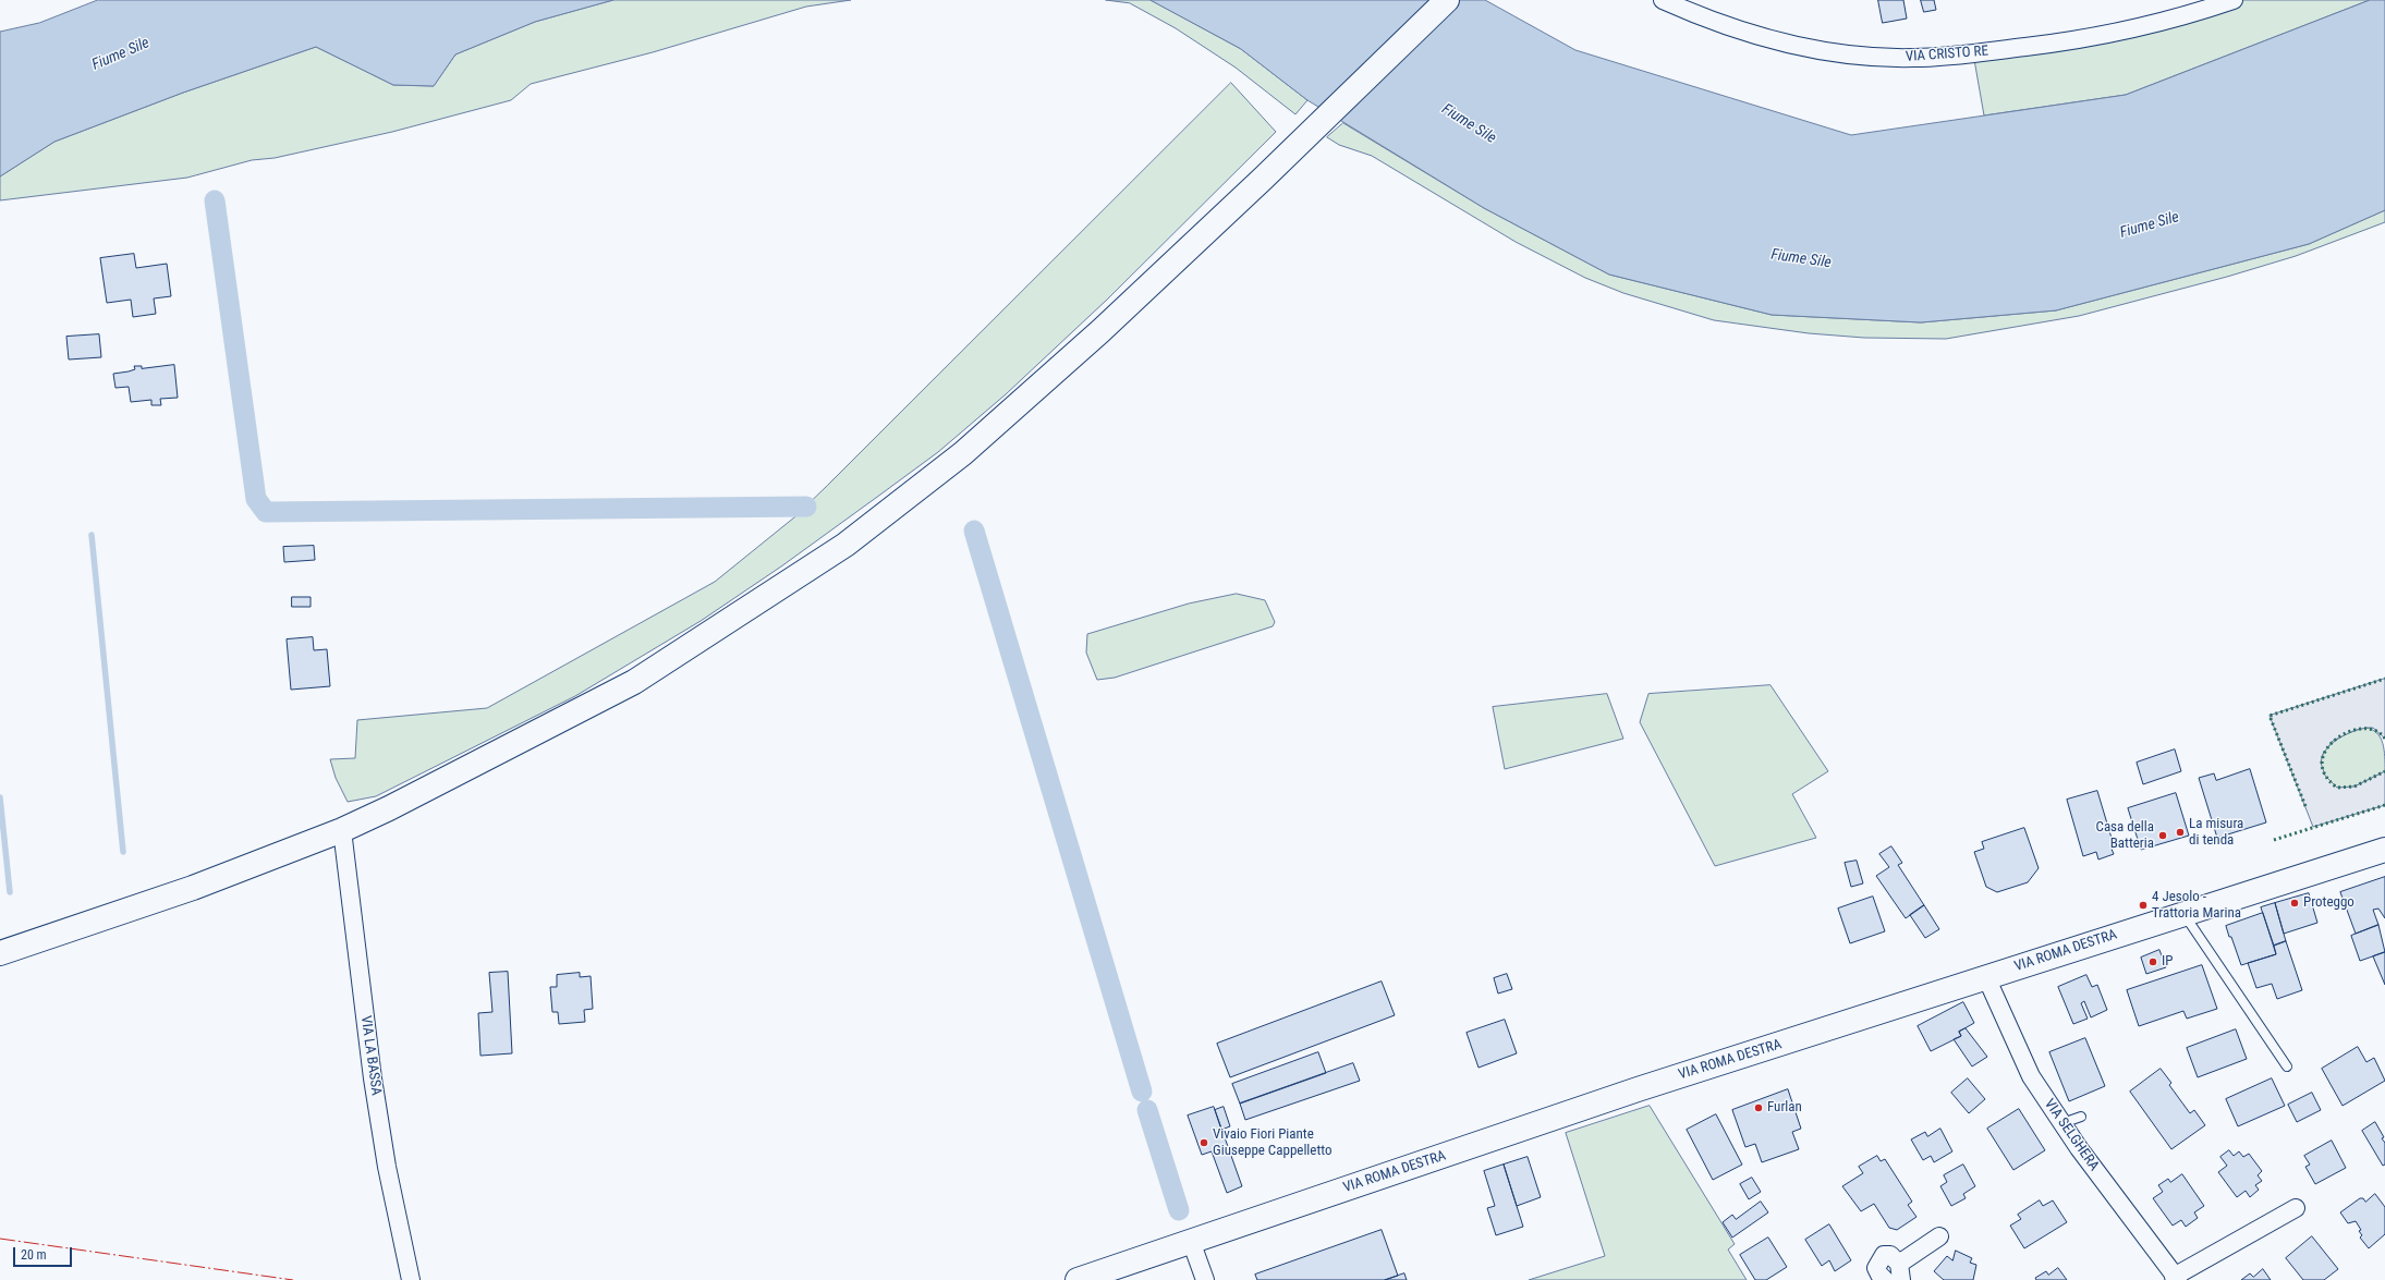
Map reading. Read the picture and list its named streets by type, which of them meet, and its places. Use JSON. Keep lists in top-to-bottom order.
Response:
{
  "streets": {
    "main road": ["VIA ROMA DESTRA"],
    "street": ["VIA CRISTO RE", "VIA LA BASSA", "VIA SELGHERA"]
  },
  "crossings": [
    ["VIA ROMA DESTRA", "VIA SELGHERA"]
  ],
  "water": ["Fiume Sile"],
  "places": [
    "La misura di tenda",
    "Casa della Batteria",
    "Proteggo",
    "4 Jesolo - Trattoria Marina",
    "IP",
    "Furlan",
    "Vivaio Fiori Piante Giuseppe Cappelletto"
  ],
  "scale_bar": "20 m"
}
